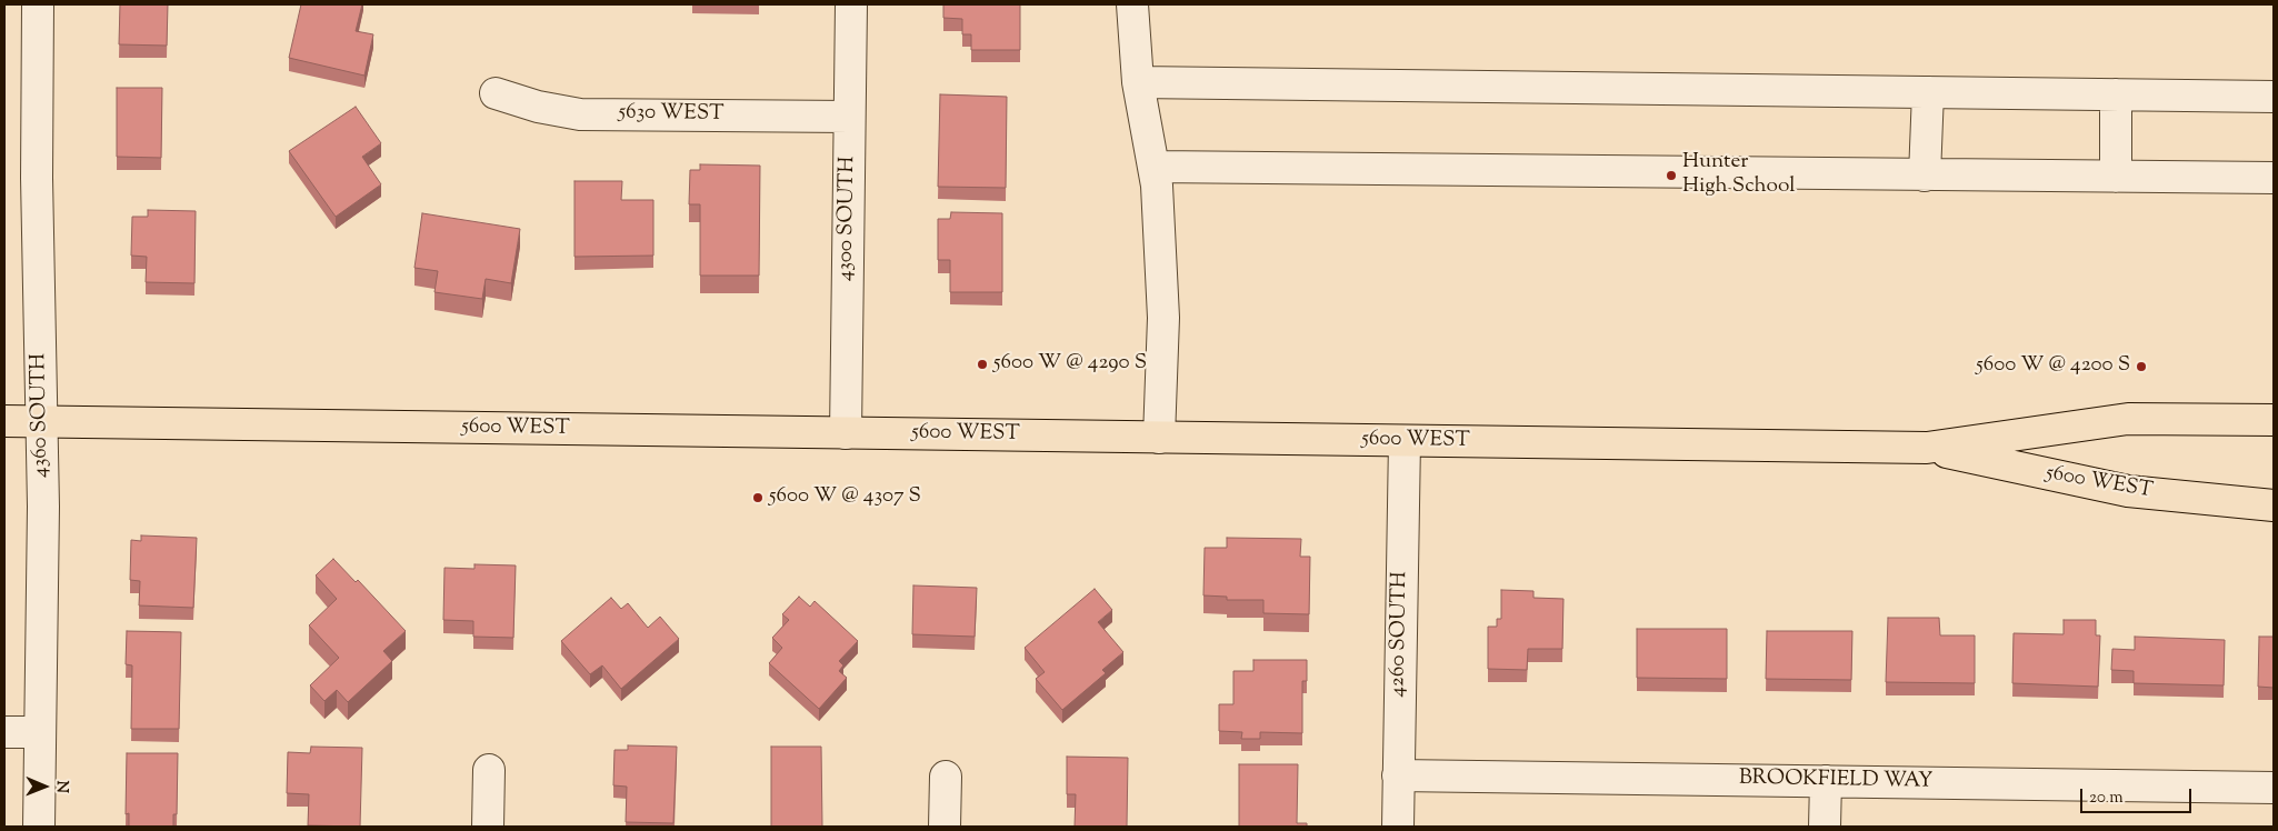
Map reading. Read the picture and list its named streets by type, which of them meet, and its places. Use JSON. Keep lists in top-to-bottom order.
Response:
{
  "streets": {
    "main road": ["5600 WEST"],
    "street": [
      "5630 WEST",
      "4300 SOUTH",
      "4360 SOUTH",
      "4260 SOUTH",
      "BROOKFIELD WAY"
    ]
  },
  "crossings": [
    ["5630 WEST", "4300 SOUTH"],
    ["4300 SOUTH", "5600 WEST"],
    ["4360 SOUTH", "5600 WEST"],
    ["5600 WEST", "4260 SOUTH"],
    ["4260 SOUTH", "BROOKFIELD WAY"]
  ],
  "places": [
    "Hunter High School",
    "5600 W @ 4290 S",
    "5600 W @ 4200 S",
    "5600 W @ 4307 S"
  ],
  "scale_bar": "20 m",
  "north": "right"
}
